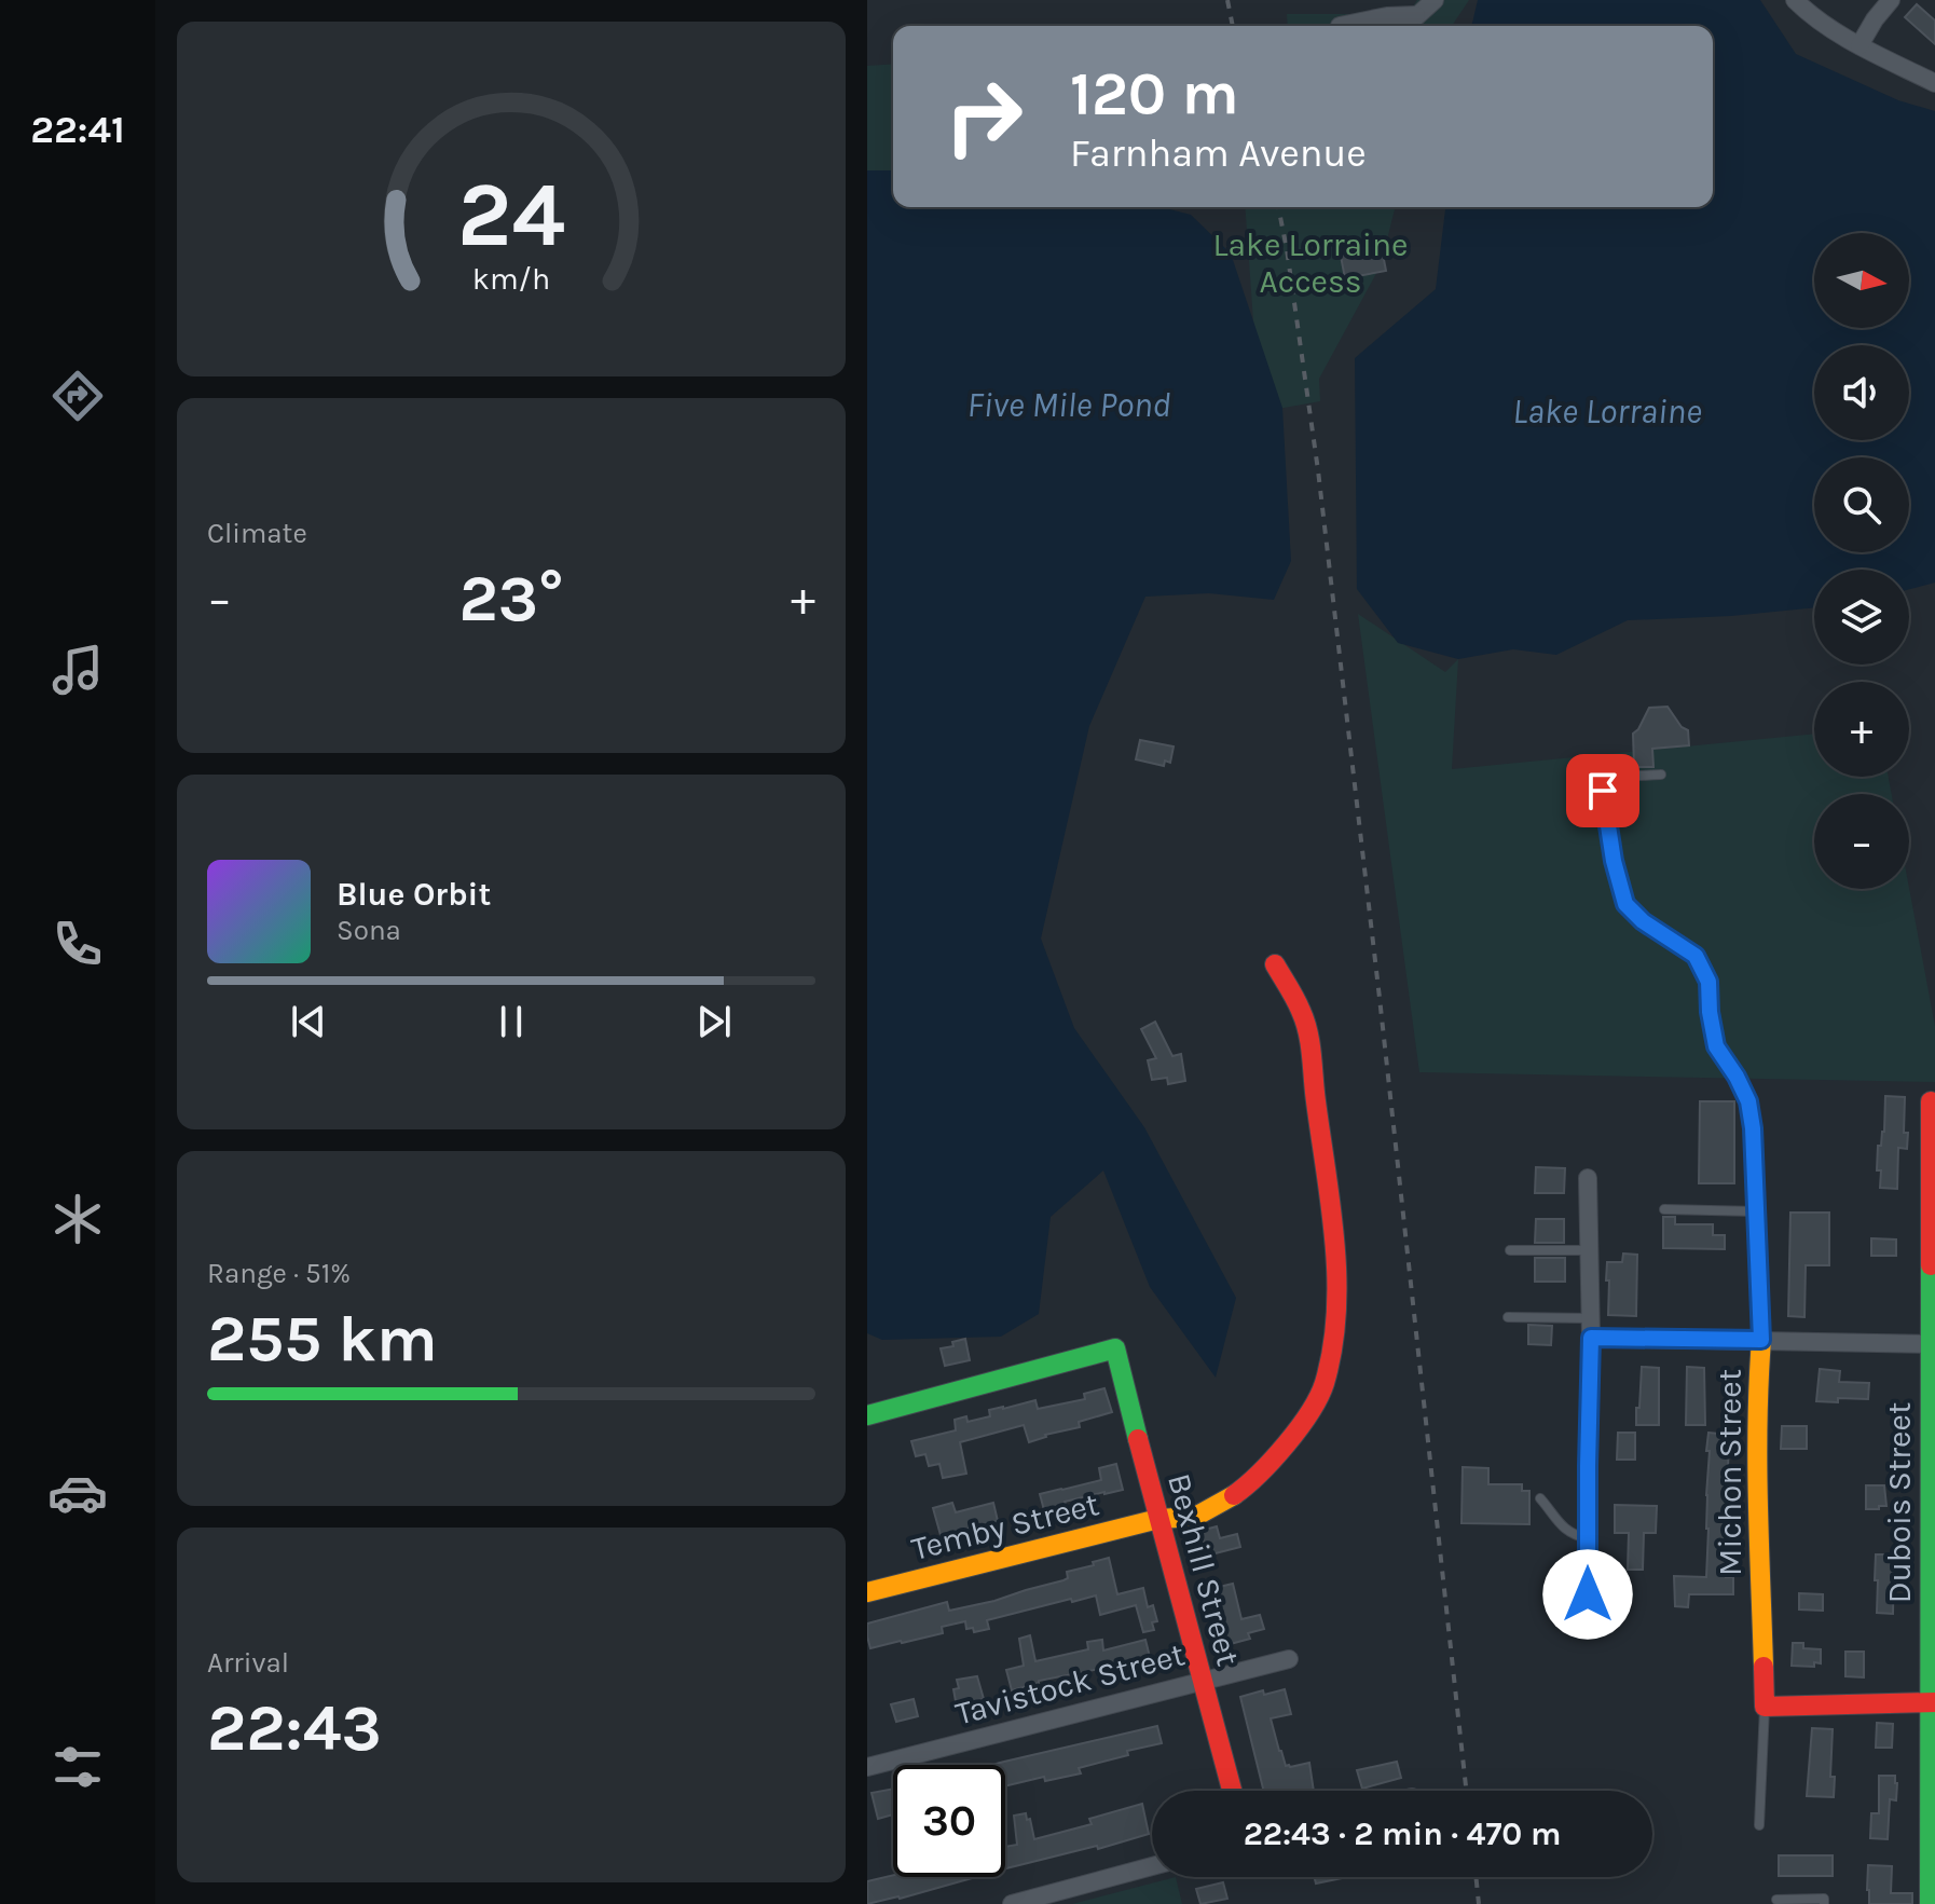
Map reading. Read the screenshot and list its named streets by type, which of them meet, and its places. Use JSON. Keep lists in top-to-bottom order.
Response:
{
  "streets": {
    "street": [
      "Michon Street",
      "Dubois Street",
      "Temby Street",
      "Bexhill Street",
      "Tavistock Street"
    ]
  },
  "crossings": [
    ["Temby Street", "Bexhill Street"],
    ["Bexhill Street", "Tavistock Street"]
  ],
  "water": ["Five Mile Pond", "Lake Lorraine"],
  "parks": ["Lake Lorraine Access"],
  "north": "right",
  "page": {
    "tabs": "22:41",
    "turn": ["120 m", "Farnham Avenue"],
    "map_buttons": ["+", "−"],
    "tile": [
      "Climate",
      ["Range · 51%", "255 km"],
      ["Arrival", "22:43"]
    ],
    "heat": ["−", "23°", "+"],
    "song": ["Blue Orbit", "Sona"],
    "limit": "30",
    "trip": "22:43 · 2 min · 470 m",
    "gauge": ["24", "km/h"]
  }
}
